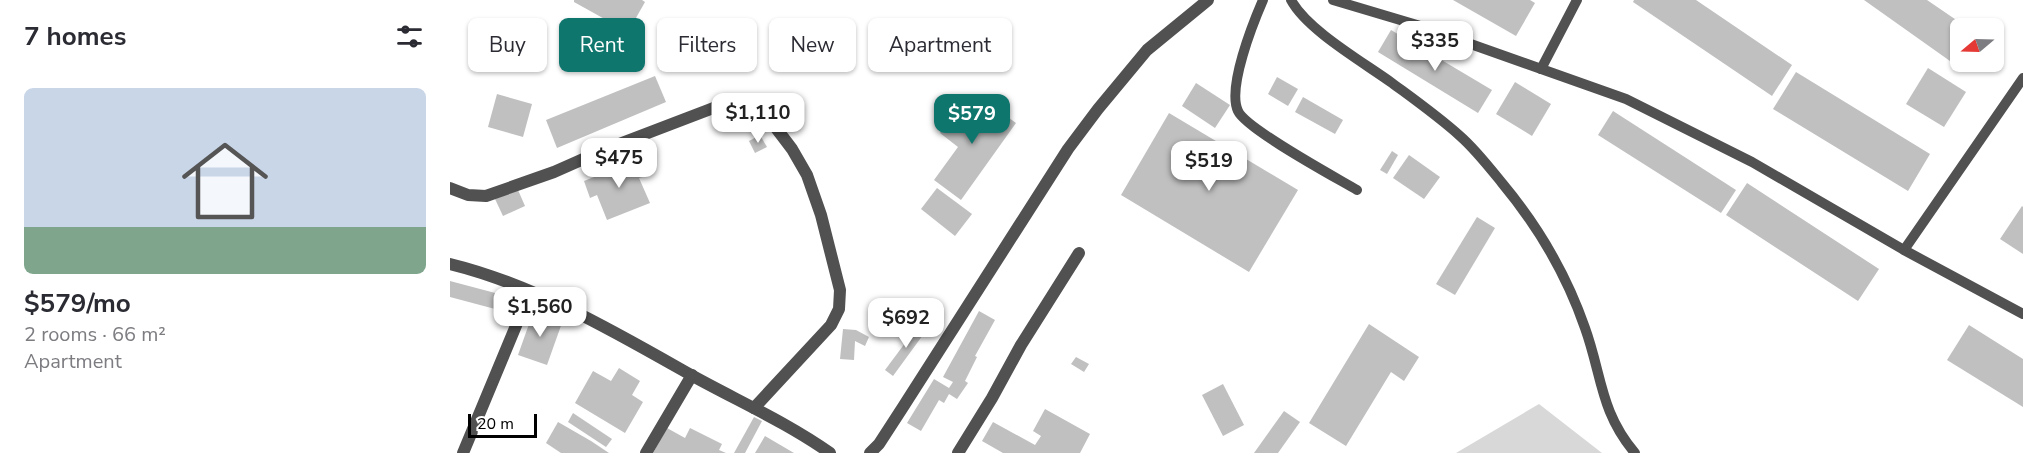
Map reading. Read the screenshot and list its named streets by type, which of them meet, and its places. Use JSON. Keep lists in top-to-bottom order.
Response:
{
  "scale_bar": "20 m",
  "north": "left",
  "page": {
    "heading": "7 homes",
    "chip": [
      "Buy",
      "Rent",
      "Filters",
      "New",
      "Apartment"
    ],
    "price": [
      "$335",
      "$1,110",
      "$579",
      "$475",
      "$519",
      "$1,560",
      "$692"
    ],
    "list": [
      {
        "name": "$579/mo",
        "note": "2 rooms · 66 m² · Apartment"
      }
    ],
    "scale": "20 m"
  }
}
